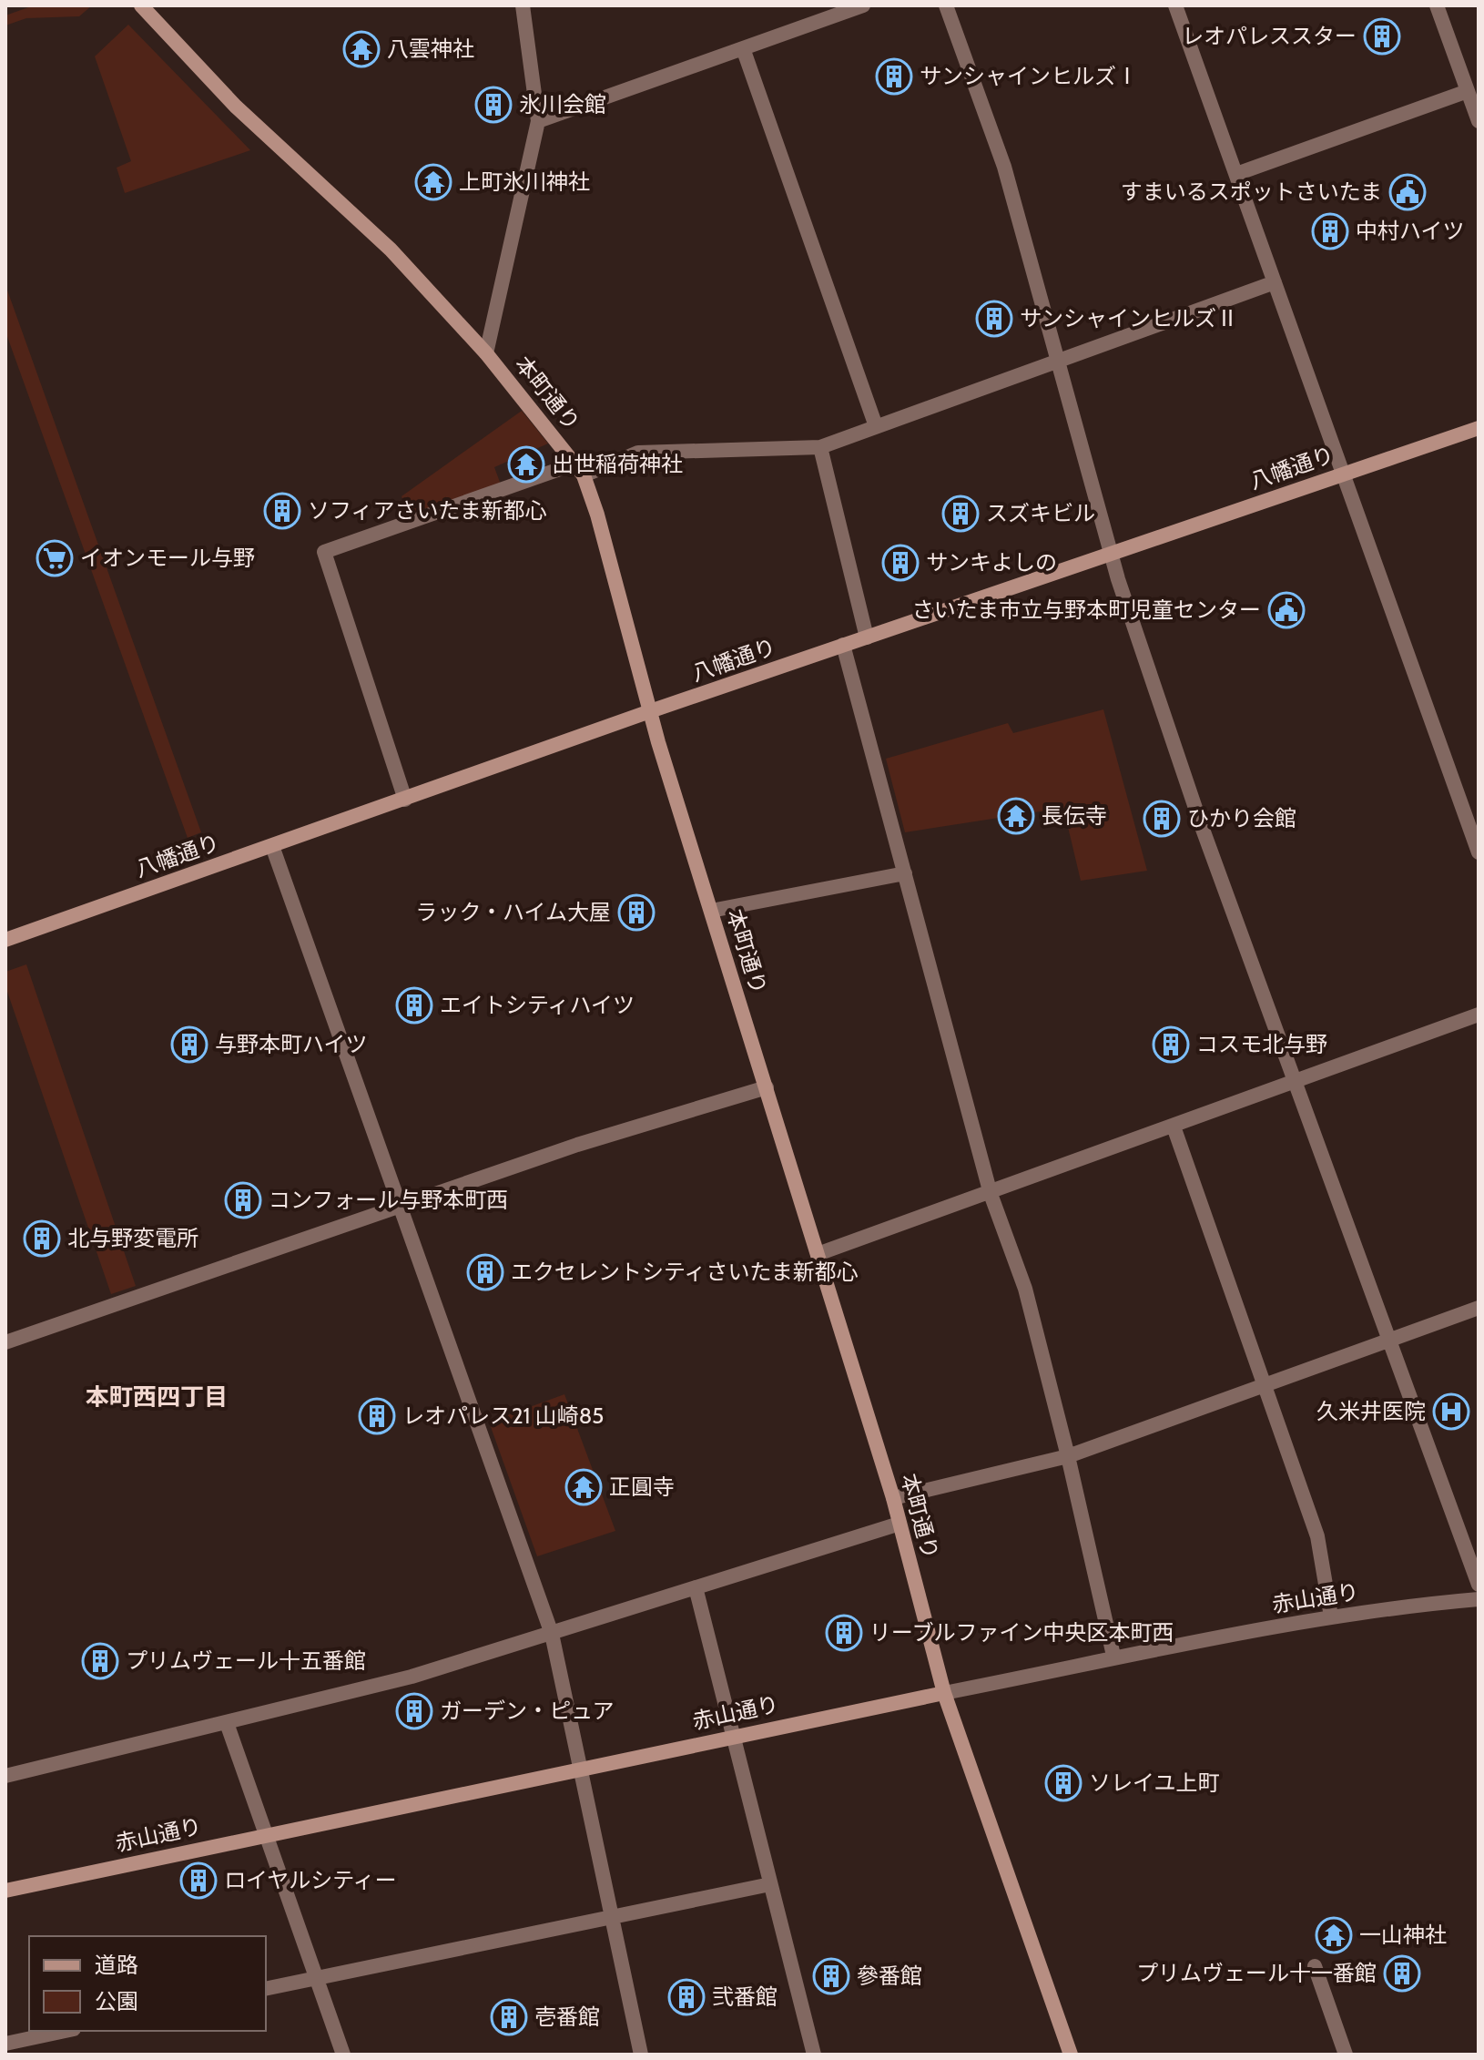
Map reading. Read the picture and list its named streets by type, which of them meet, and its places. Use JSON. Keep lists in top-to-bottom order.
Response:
{
  "streets": {
    "main road": ["本町通り", "八幡通り", "赤山通り"]
  },
  "crossings": [
    ["本町通り", "八幡通り"],
    ["本町通り", "赤山通り"]
  ],
  "districts": ["本町西四丁目"],
  "places": {
    "building": [
      "レオパレススター",
      "サンシャインヒルズⅠ",
      "氷川会館",
      "中村ハイツ",
      "サンシャインヒルズⅡ",
      "ソフィアさいたま新都心",
      "スズキビル",
      "サンキよしの",
      "ひかり会館",
      "ラック・ハイム大屋",
      "エイトシティハイツ",
      "与野本町ハイツ",
      "コスモ北与野",
      "コンフォール与野本町西",
      "北与野変電所",
      "エクセレントシティさいたま新都心",
      "レオパレス21 山崎85",
      "リーブルファイン中央区本町西",
      "プリムヴェール十五番館",
      "ガーデン・ピュア",
      "ソレイユ上町",
      "ロイヤルシティー",
      "プリムヴェール十一番館",
      "參番館",
      "弐番館",
      "壱番館"
    ],
    "temple": [
      "八雲神社",
      "上町氷川神社",
      "出世稲荷神社",
      "長伝寺",
      "正圓寺",
      "一山神社"
    ],
    "public building": ["すまいるスポットさいたま", "さいたま市立与野本町児童センター"],
    "supermarket": ["イオンモール与野"],
    "hospital": ["久米井医院"]
  },
  "legend": ["道路", "公園"]
}
